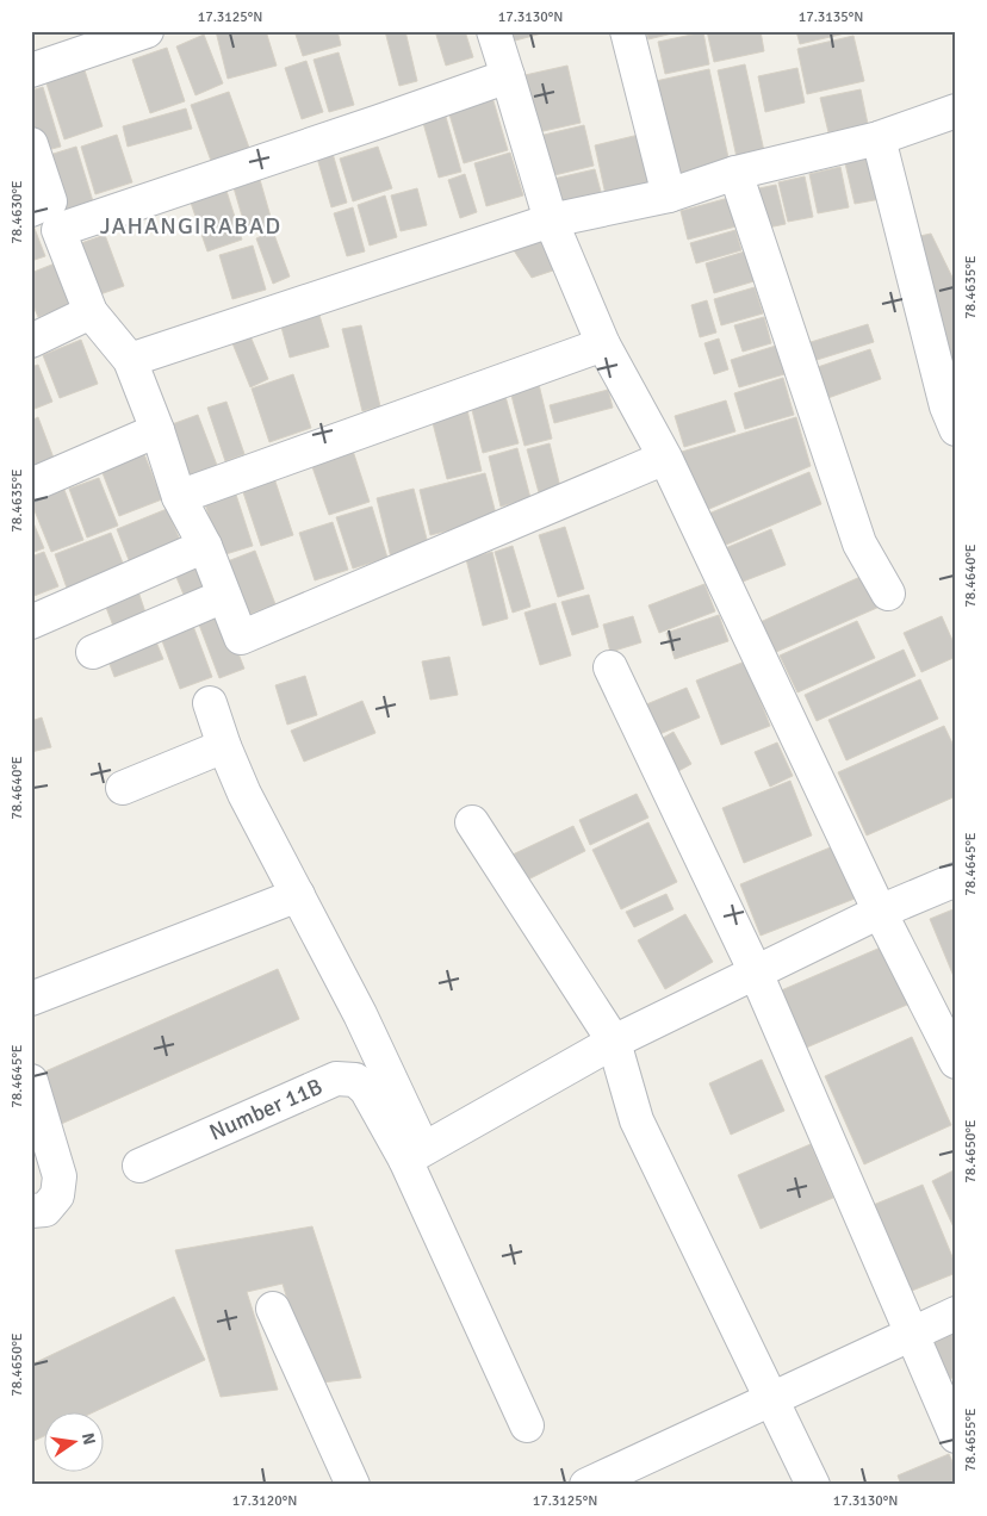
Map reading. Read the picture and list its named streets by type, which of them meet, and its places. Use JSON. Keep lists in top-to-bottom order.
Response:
{
  "streets": {
    "street": ["Number 11B"]
  },
  "districts": ["JAHANGIRABAD"],
  "north": "right",
  "coordinates": [
    "17.3125°N",
    "17.3130°N",
    "17.3135°N",
    "78.4630°E",
    "78.4635°E",
    "78.4640°E",
    "78.4645°E",
    "78.4650°E",
    "78.4655°E",
    "17.3120°N"
  ]
}
